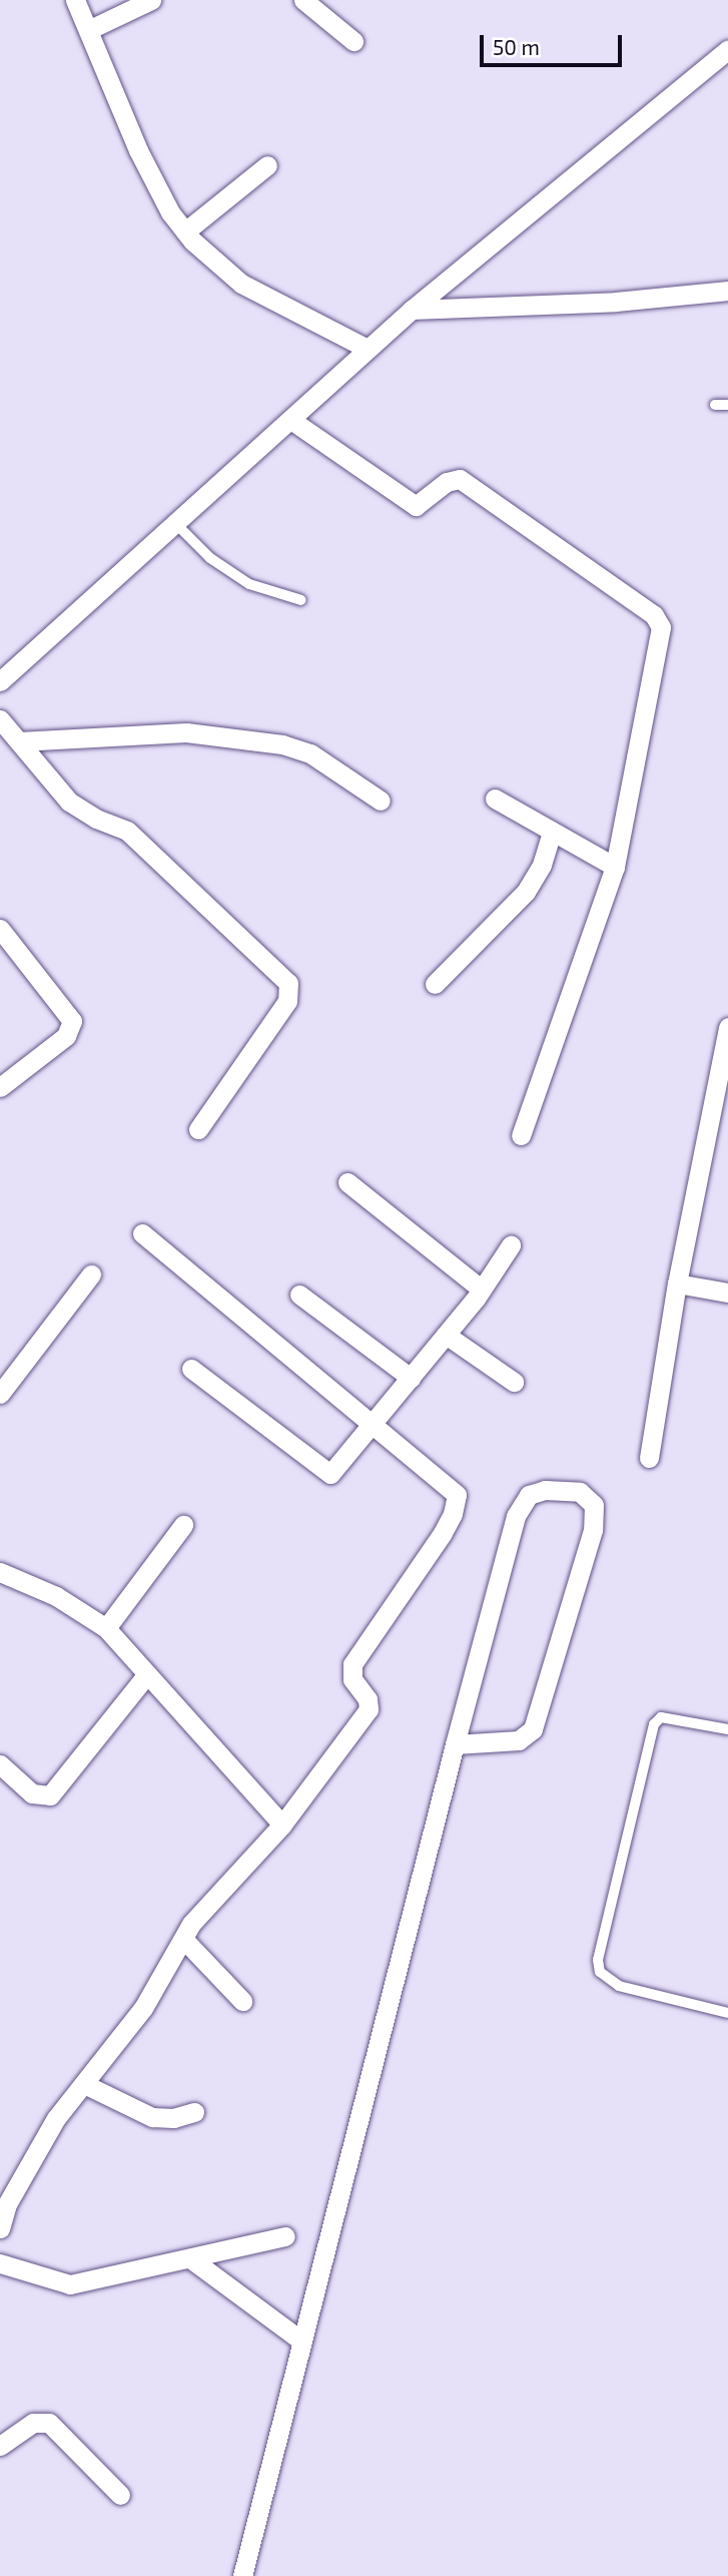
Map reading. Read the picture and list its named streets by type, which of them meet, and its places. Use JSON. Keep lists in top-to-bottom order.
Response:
{
  "scale_bar": "50 m"
}
